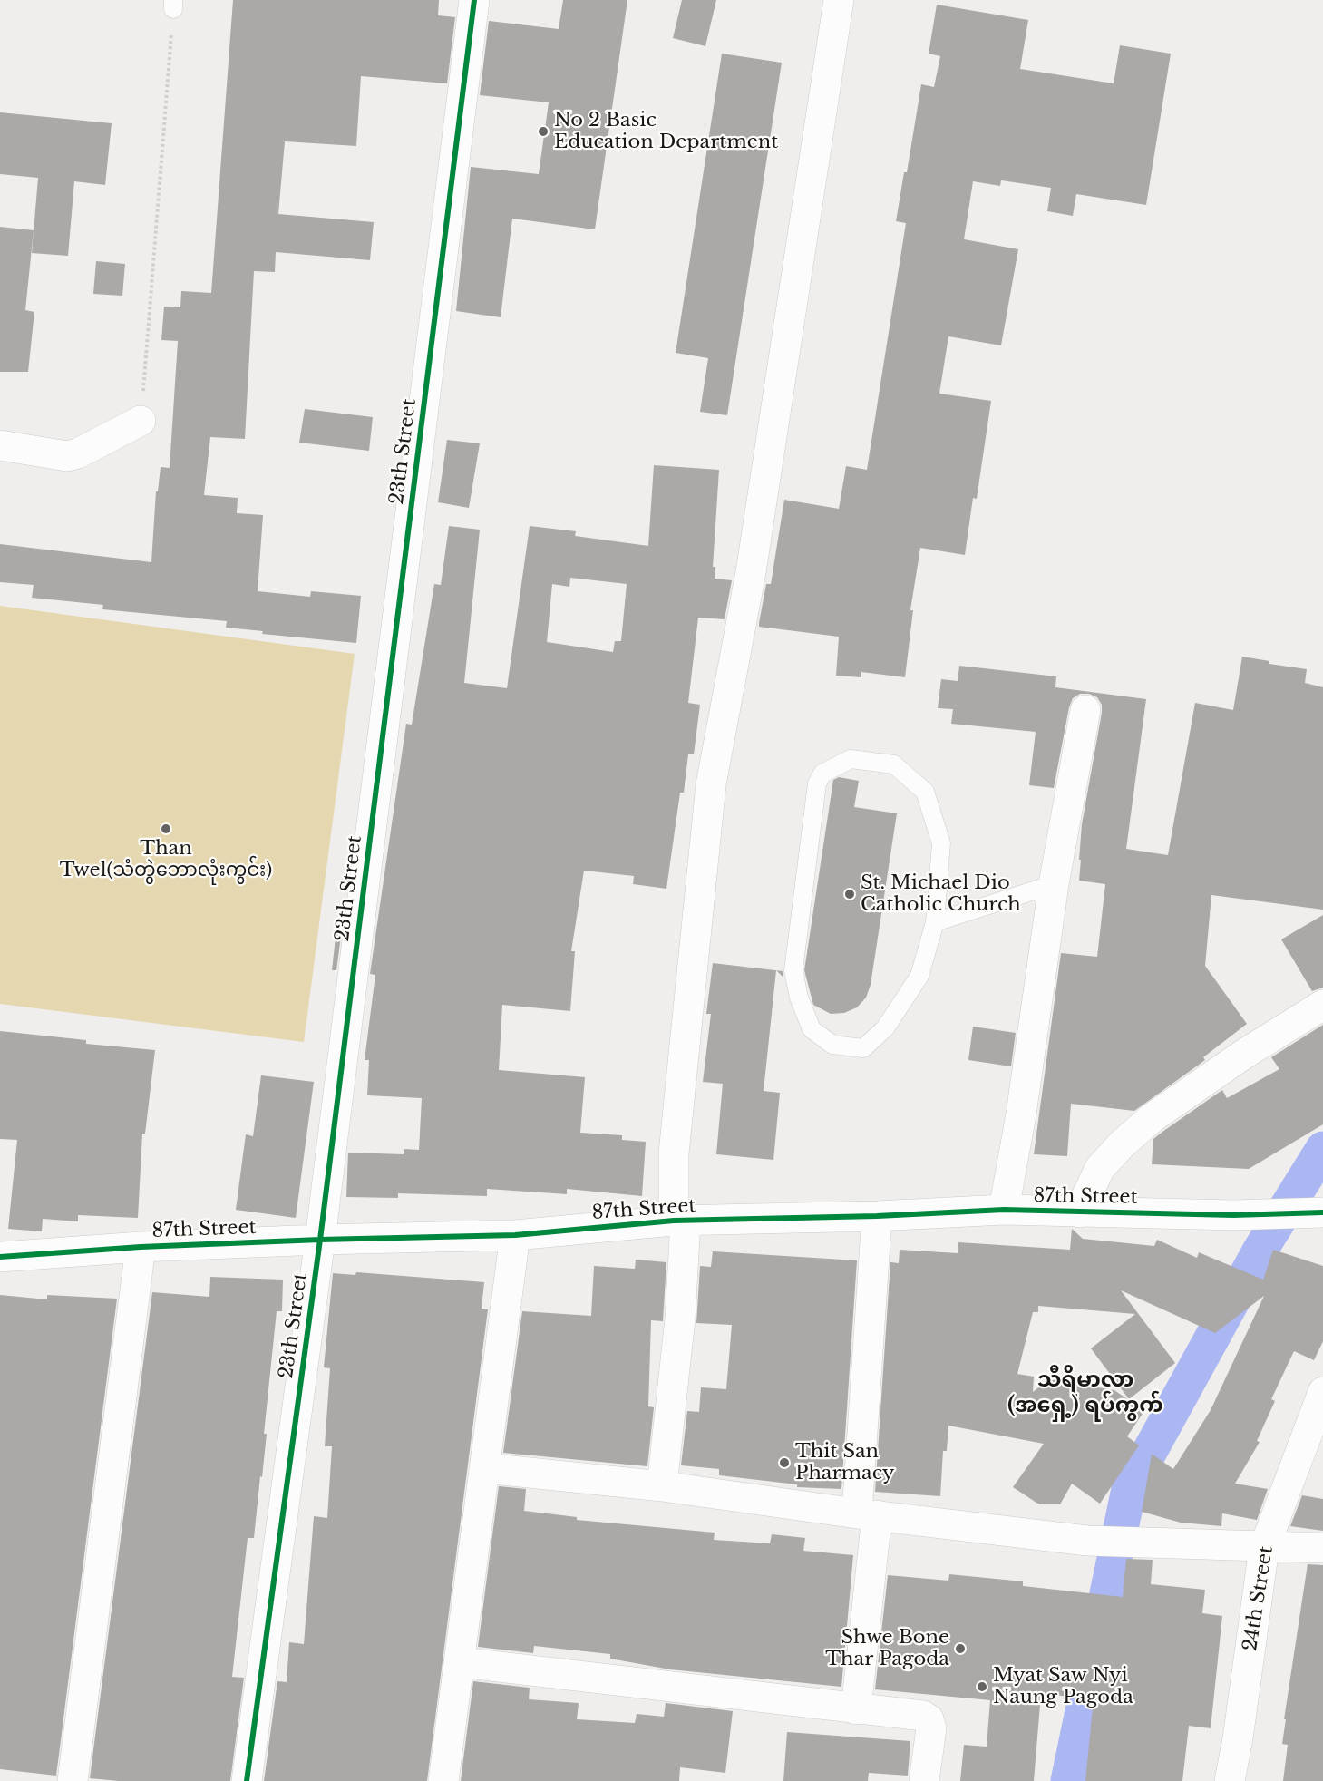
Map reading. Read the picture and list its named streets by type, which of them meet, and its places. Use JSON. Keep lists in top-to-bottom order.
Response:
{
  "streets": {
    "street": ["23th Street", "87th Street", "24th Street"]
  },
  "crossings": [
    ["23th Street", "87th Street"]
  ],
  "districts": ["သီရိမာလာ (အရှေ့) ရပ်ကွက်"],
  "places": [
    "No 2 Basic Education Department",
    "Than Twel(သံတွဲဘောလုံးကွင်း)",
    "St. Michael Dio Catholic Church",
    "Thit San Pharmacy",
    "Shwe Bone Thar Pagoda",
    "Myat Saw Nyi Naung Pagoda"
  ]
}
